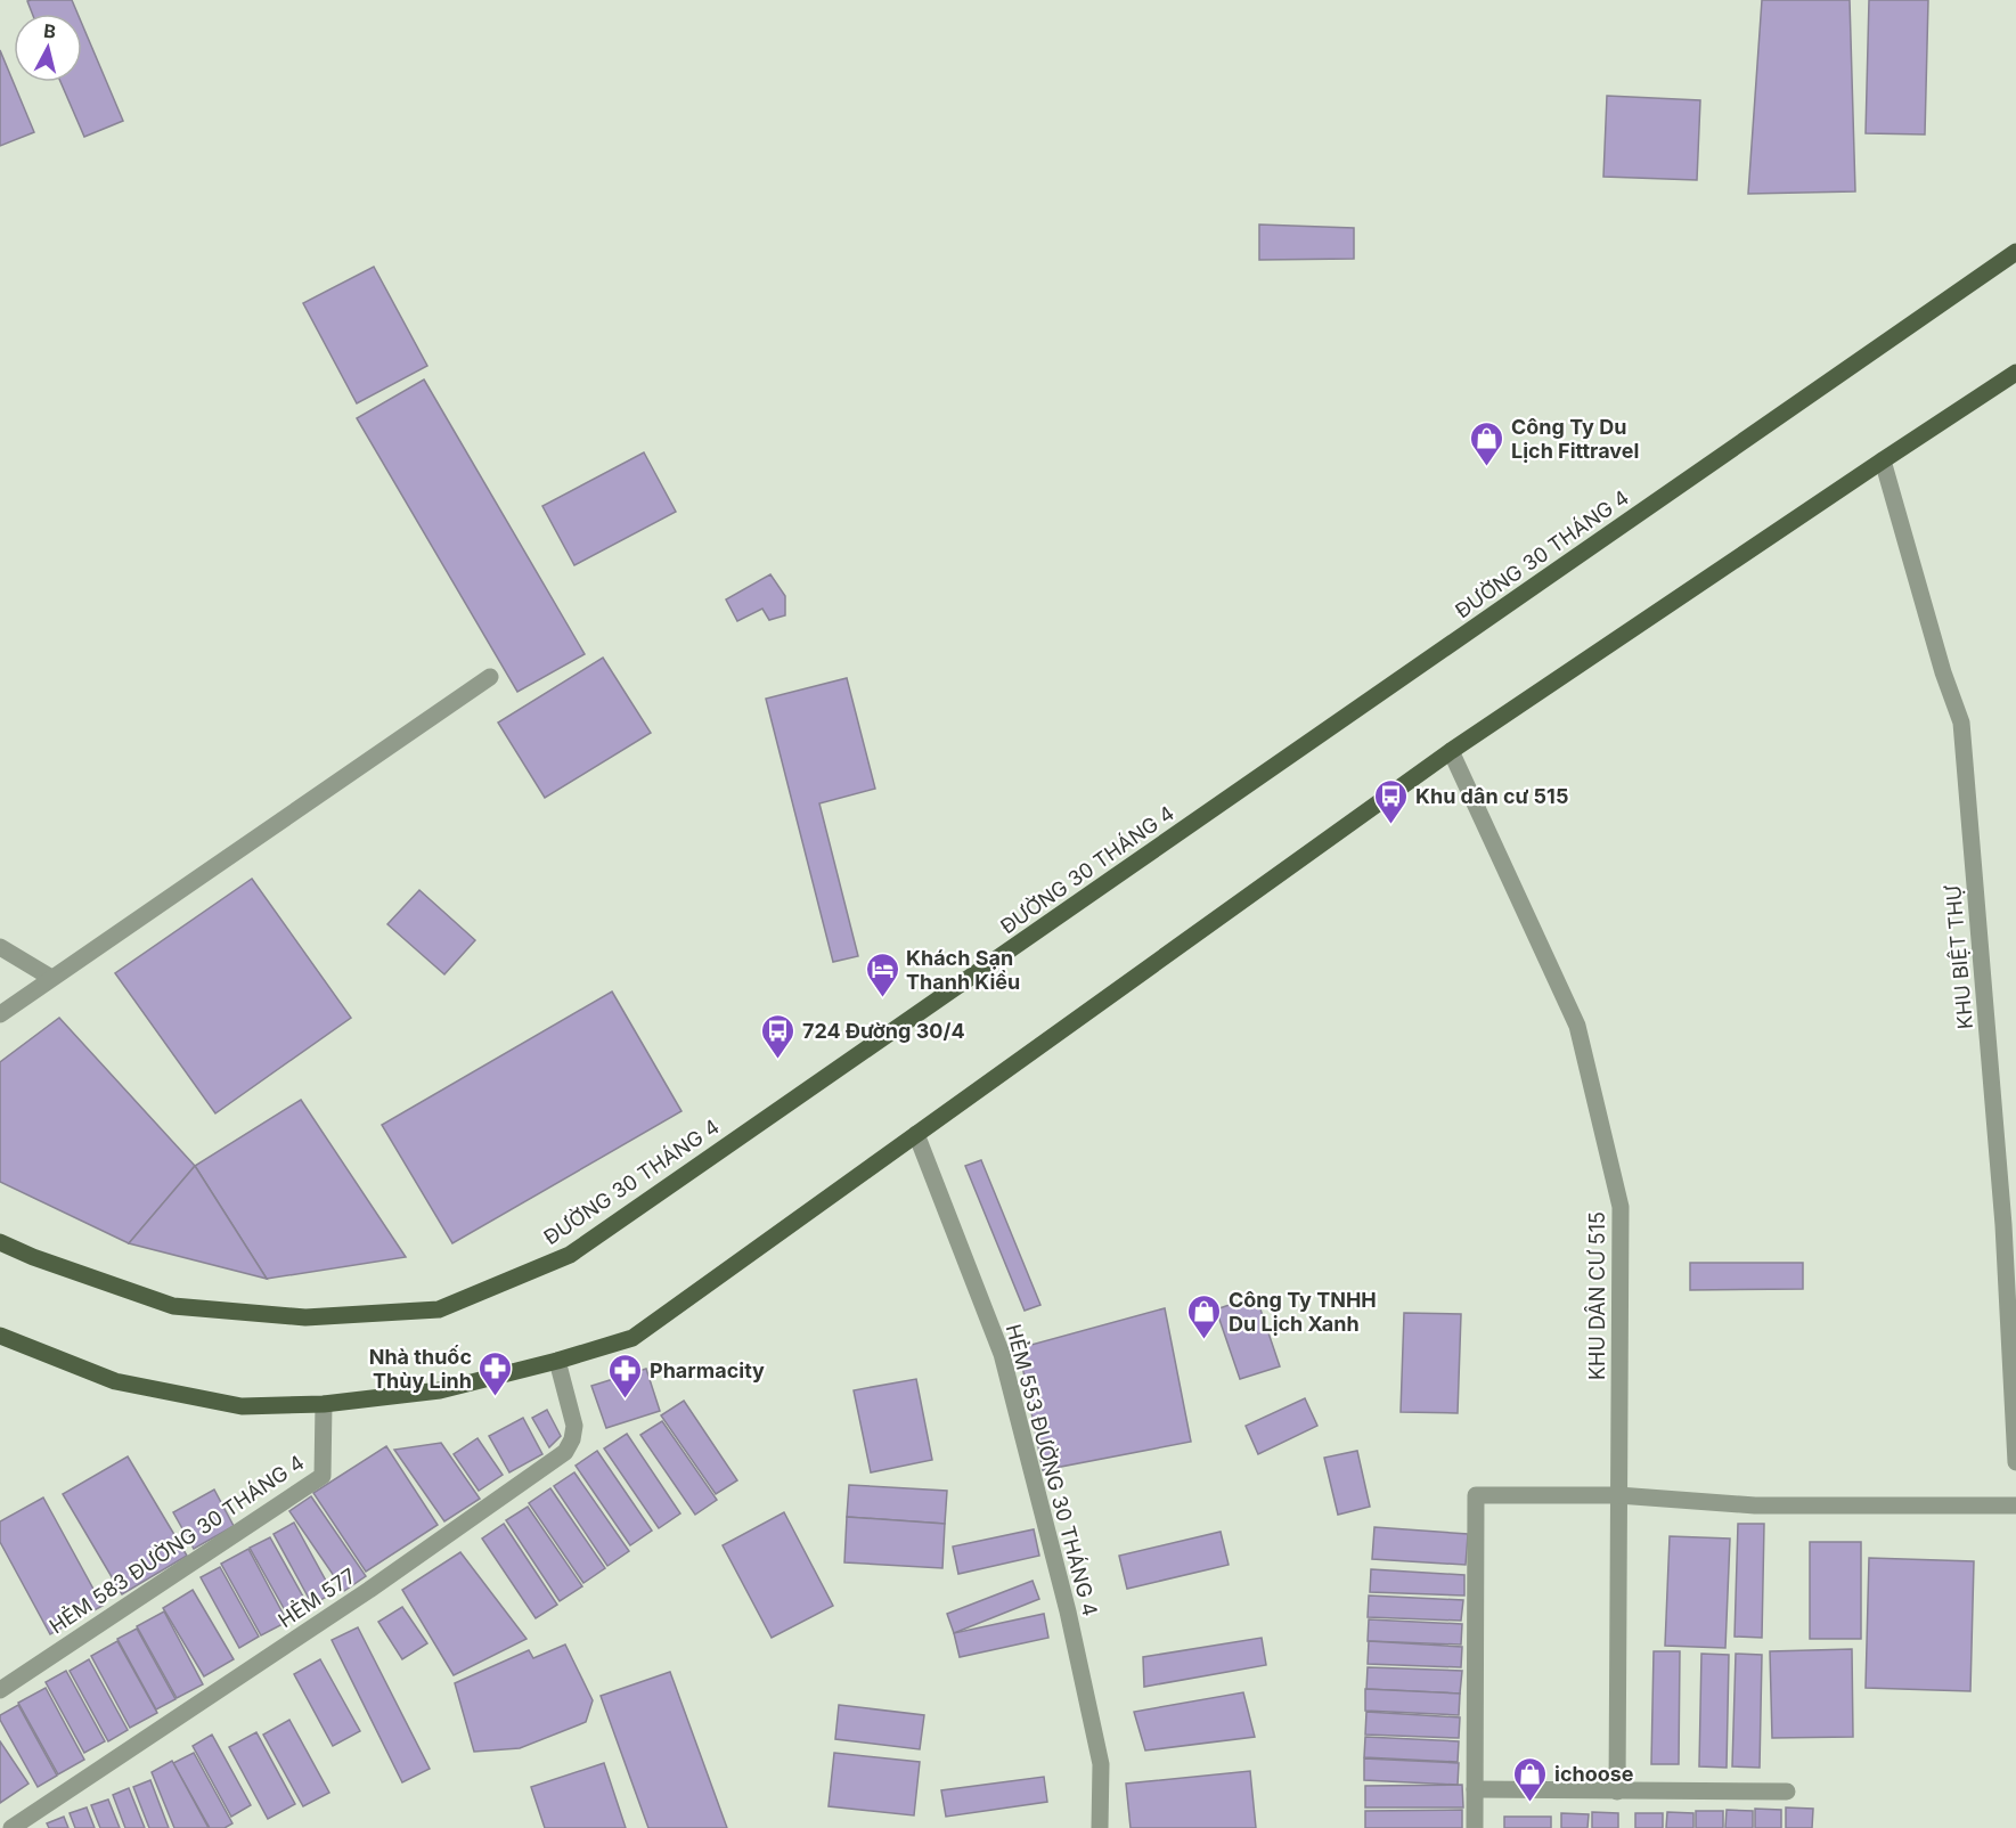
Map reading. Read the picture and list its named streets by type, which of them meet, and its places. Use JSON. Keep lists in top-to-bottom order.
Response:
{
  "streets": {
    "main road": ["ĐƯỜNG 30 THÁNG 4"],
    "street": [
      "KHU BIỆT THỰ",
      "KHU DÂN CƯ 515",
      "HẺM 553 ĐƯỜNG 30 THÁNG 4",
      "HẺM 583 ĐƯỜNG 30 THÁNG 4",
      "HẺM 577"
    ]
  },
  "places": {
    "shop": ["Công Ty Du Lịch Fittravel", "Công Ty TNHH Du Lịch Xanh", "ichoose"],
    "bus stop": ["Khu dân cư 515", "724 Đường 30/4"],
    "hotel": ["Khách Sạn Thanh Kiều"],
    "pharmacy": ["Nhà thuốc Thùy Linh", "Pharmacity"]
  },
  "north": "top"
}
